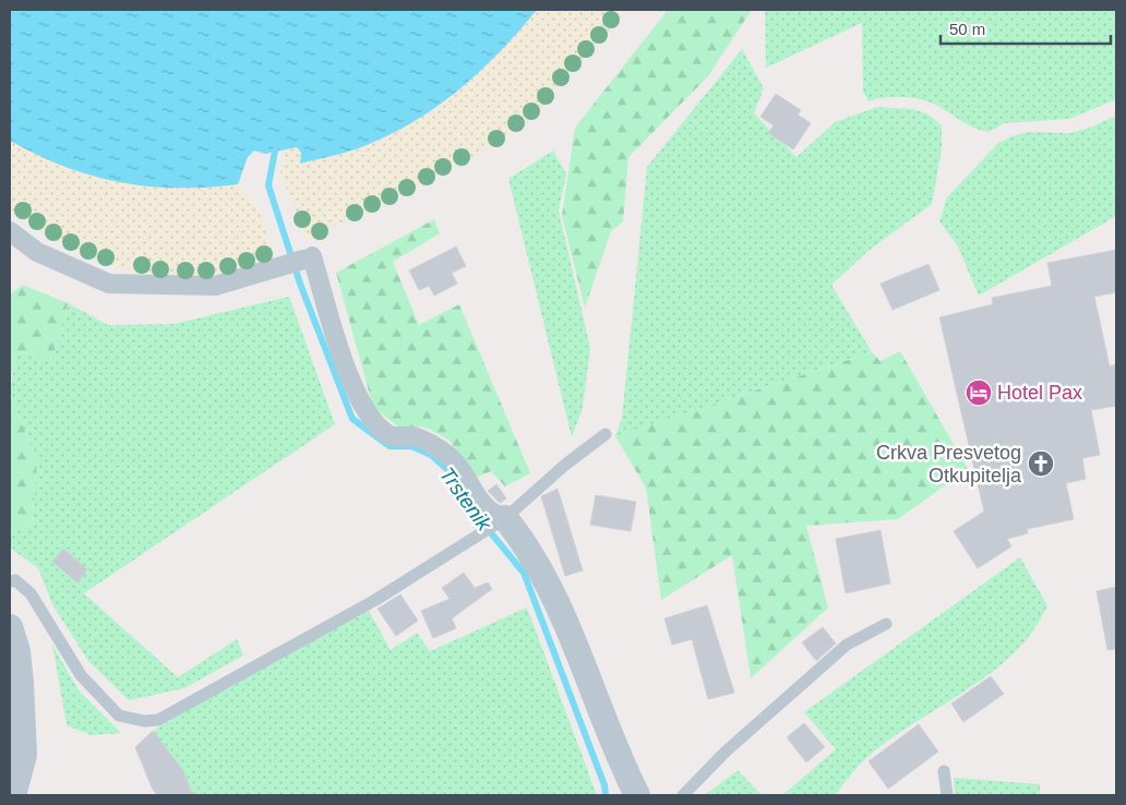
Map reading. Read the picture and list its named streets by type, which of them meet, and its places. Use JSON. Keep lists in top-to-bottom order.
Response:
{
  "water": ["Trstenik"],
  "places": {
    "hotel": ["Hotel Pax"],
    "church": ["Crkva Presvetog Otkupitelja"]
  },
  "scale_bar": "50 m"
}
